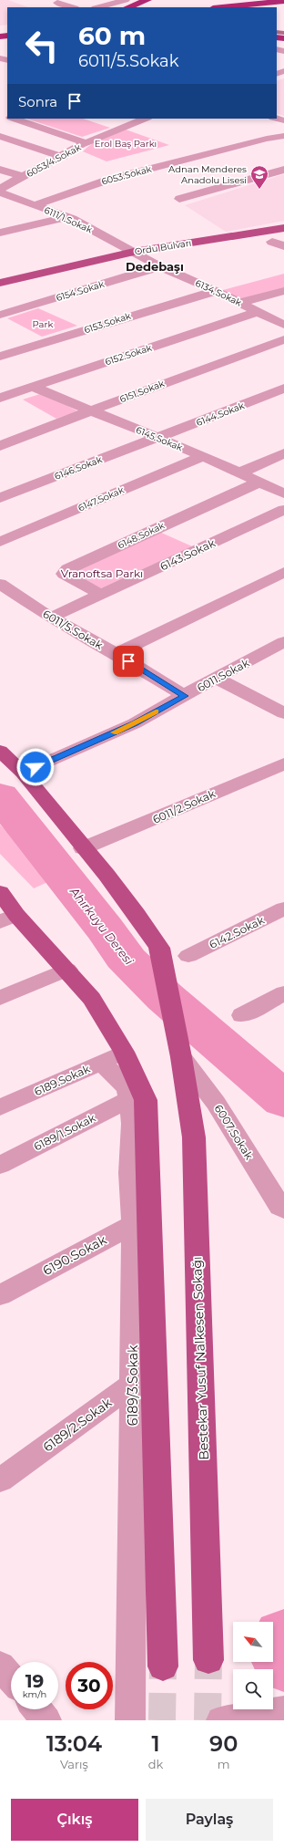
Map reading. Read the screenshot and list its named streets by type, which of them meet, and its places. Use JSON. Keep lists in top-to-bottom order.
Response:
{
  "streets": {
    "main road": ["Ordu Bulvarı", "Bestekar Yusuf Nalkesen Sokağı"],
    "street": [
      "6053/4.Sokak",
      "6053.Sokak",
      "6111/1.Sokak",
      "6154.Sokak",
      "6134.Sokak",
      "6153.Sokak",
      "6152.Sokak",
      "6151.Sokak",
      "6144.Sokak",
      "6145.Sokak",
      "6146.Sokak",
      "6147.Sokak",
      "6148.Sokak",
      "6143.Sokak",
      "6011/5.Sokak",
      "6011.Sokak",
      "6011/2.Sokak",
      "6142.Sokak",
      "6189.Sokak",
      "6189/1.Sokak",
      "6007.Sokak",
      "6190.Sokak",
      "6189/3.Sokak",
      "6189/2.Sokak"
    ]
  },
  "crossings": [
    ["6053.Sokak", "6111/1.Sokak"],
    ["6111/1.Sokak", "Ordu Bulvarı"],
    ["6111/1.Sokak", "6134.Sokak"],
    ["Ordu Bulvarı", "6154.Sokak"],
    ["Ordu Bulvarı", "6134.Sokak"],
    ["6154.Sokak", "6134.Sokak"],
    ["6134.Sokak", "6153.Sokak"],
    ["6134.Sokak", "6152.Sokak"],
    ["6152.Sokak", "6145.Sokak"],
    ["6151.Sokak", "6145.Sokak"],
    ["6144.Sokak", "6145.Sokak"],
    ["6144.Sokak", "6146.Sokak"],
    ["6145.Sokak", "6146.Sokak"],
    ["6145.Sokak", "6147.Sokak"],
    ["6145.Sokak", "6148.Sokak"],
    ["6148.Sokak", "6143.Sokak"],
    ["6143.Sokak", "6011/5.Sokak"],
    ["6011/5.Sokak", "6011.Sokak"],
    ["6011/2.Sokak", "Bestekar Yusuf Nalkesen Sokağı"],
    ["6007.Sokak", "Bestekar Yusuf Nalkesen Sokağı"],
    ["6189/3.Sokak", "6189/2.Sokak"]
  ],
  "districts": ["Dedebaşı"],
  "water": ["Ahırkuyu Deresi"],
  "parks": ["Erol Baş Parkı", "Park", "Vranoftsa Parkı"],
  "places": {
    "school or university": ["Adnan Menderes Anadolu Lisesi"]
  },
  "north": "top left",
  "page": {
    "turn": ["60 m", "6011/5.Sokak"],
    "then": "Sonra",
    "speed": "19 km/h",
    "limit": "30",
    "eta": [
      "13:04",
      "Varış",
      "1",
      "dk",
      "90",
      "m"
    ],
    "buttons": ["Çıkış", "Paylaş"]
  }
}
